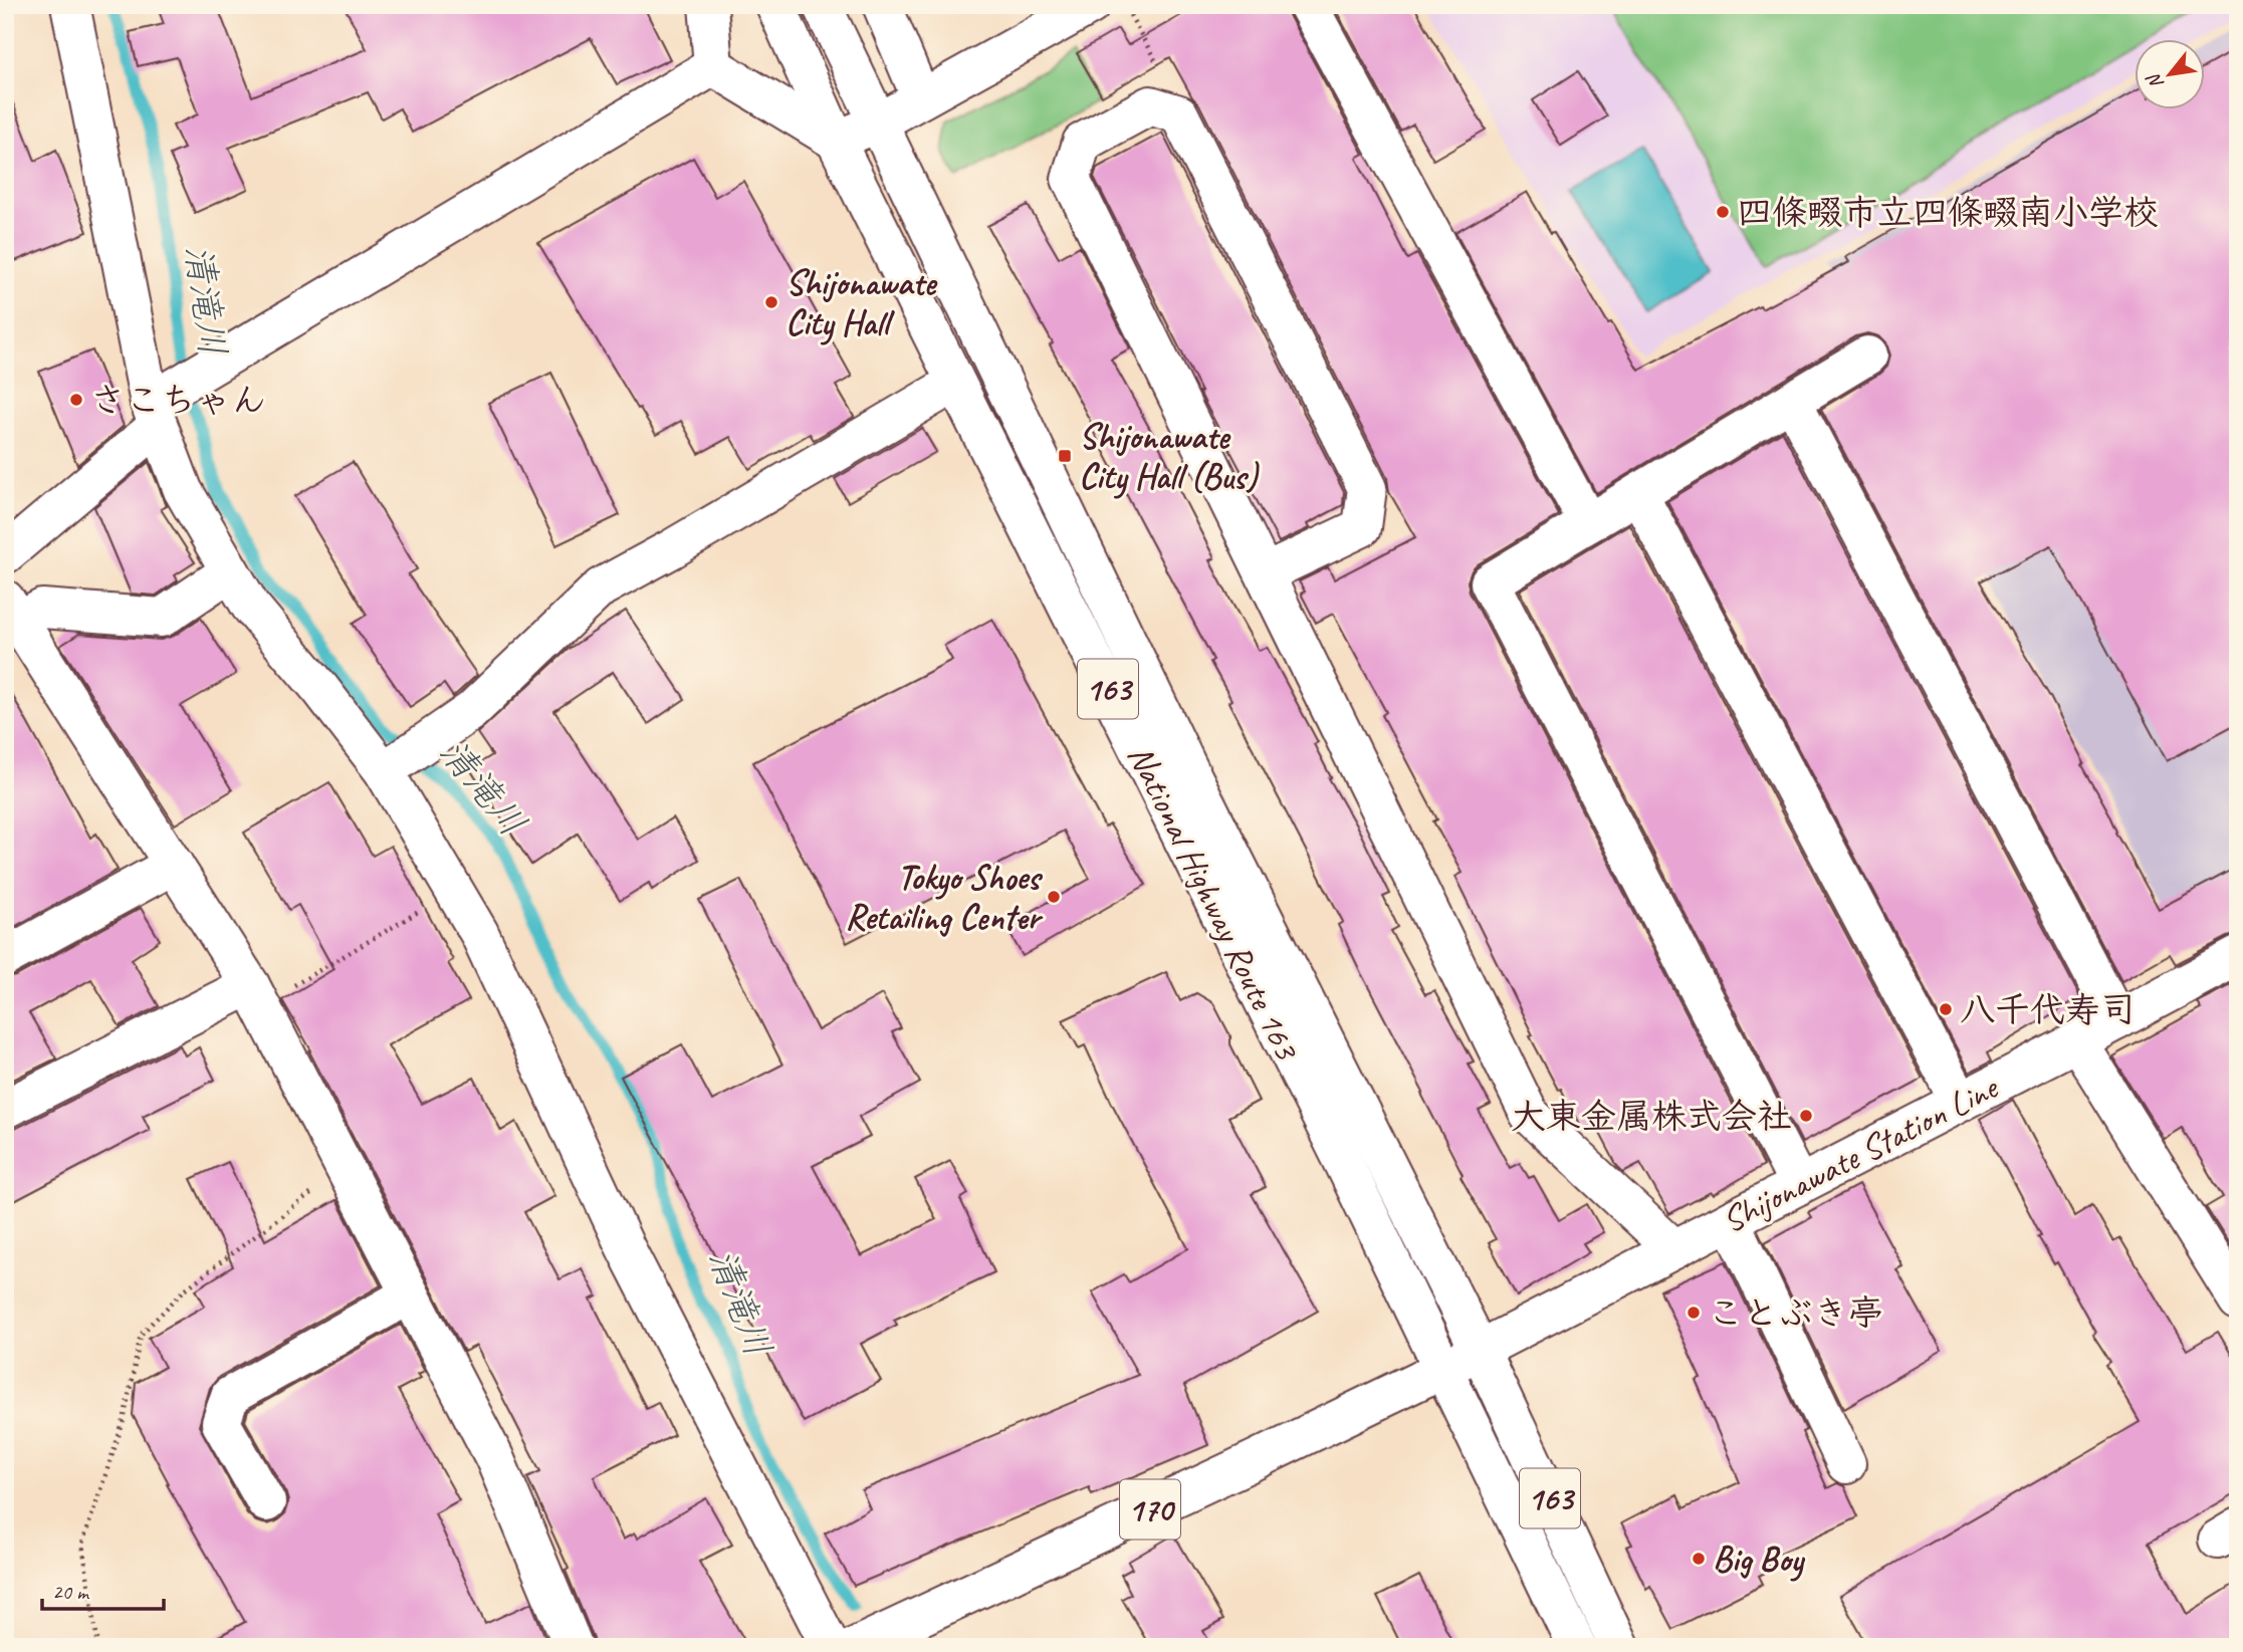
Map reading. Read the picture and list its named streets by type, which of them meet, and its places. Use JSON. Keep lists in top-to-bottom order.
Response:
{
  "streets": {
    "main road": [
      "163",
      "National Highway Route 163",
      "Shijonawate Station Line",
      "170"
    ]
  },
  "crossings": [
    ["National Highway Route 163", "Shijonawate Station Line"],
    ["National Highway Route 163", "170"],
    ["Shijonawate Station Line", "170"]
  ],
  "water": ["清滝川"],
  "places": {
    "other": [
      "四條畷市立四條畷南小学校",
      "Shijonawate City Hall",
      "さこちゃん",
      "Tokyo Shoes Retailing Center",
      "八千代寿司",
      "大東金属株式会社",
      "ことぶき亭",
      "Big Boy"
    ],
    "transit": ["Shijonawate City Hall (Bus)"]
  },
  "scale_bar": "20 m",
  "north": "bottom left"
}
